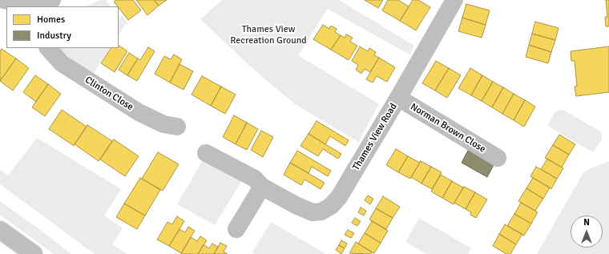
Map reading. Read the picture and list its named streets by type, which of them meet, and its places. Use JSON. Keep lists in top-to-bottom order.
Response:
{
  "streets": {
    "main road": ["Clinton Close", "Norman Brown Close", "Thames View Road"]
  },
  "crossings": [
    ["Norman Brown Close", "Thames View Road"]
  ],
  "parks": ["Thames View Recreation Ground"],
  "legend": ["Homes", "Industry"],
  "north": "top"
}
